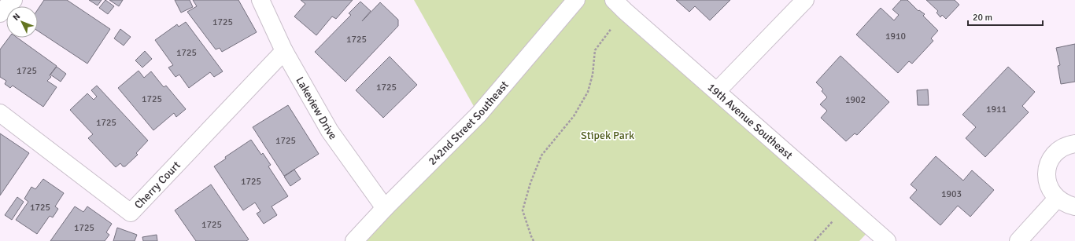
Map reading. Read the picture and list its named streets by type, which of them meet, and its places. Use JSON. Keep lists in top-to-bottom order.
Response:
{
  "streets": {
    "street": [
      "Lakeview Drive",
      "19th Avenue Southeast",
      "242nd Street Southeast",
      "Cherry Court"
    ]
  },
  "crossings": [
    ["Lakeview Drive", "242nd Street Southeast"],
    ["Lakeview Drive", "Cherry Court"]
  ],
  "parks": ["Stipek Park"],
  "house_numbers": [
    "1725",
    "1910",
    "1725",
    "1725",
    "1725",
    "1725",
    "1725",
    "1902",
    "1911",
    "1725",
    "1725",
    "1725",
    "1903",
    "1725",
    "1725",
    "1725"
  ],
  "scale_bar": "20 m",
  "north": "top left"
}
